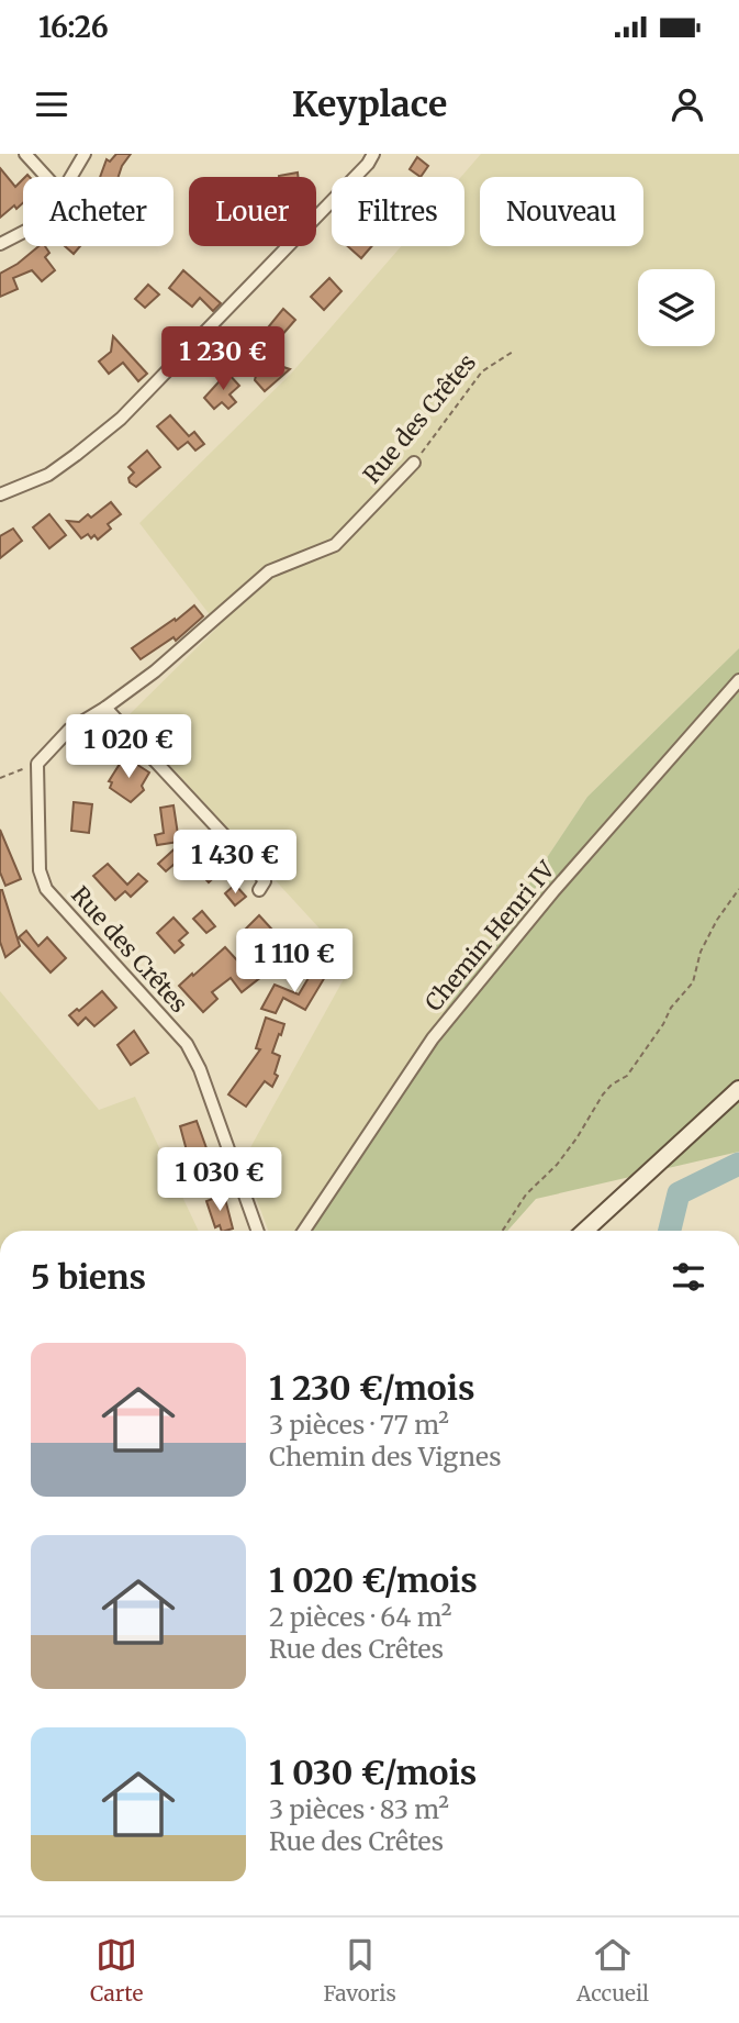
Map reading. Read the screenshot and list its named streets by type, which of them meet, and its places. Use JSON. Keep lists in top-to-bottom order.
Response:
{
  "streets": {
    "street": ["Rue des Crêtes", "Chemin Henri IV"]
  },
  "page": {
    "status": "16:26",
    "header": "Keyplace",
    "chip": [
      "Acheter",
      "Louer",
      "Filtres",
      "Nouveau"
    ],
    "price": [
      "1 230 €",
      "1 020 €",
      "1 430 €",
      "1 110 €",
      "1 030 €"
    ],
    "heading": "5 biens",
    "list": [
      {
        "name": "1 230 €/mois",
        "note": "3 pièces · 77 m² · Chemin des Vignes"
      },
      {
        "name": "1 020 €/mois",
        "note": "2 pièces · 64 m² · Rue des Crêtes"
      },
      {
        "name": "1 030 €/mois",
        "note": "3 pièces · 83 m² · Rue des Crêtes"
      }
    ],
    "tabs": ["Carte", "Favoris", "Accueil"]
  }
}
